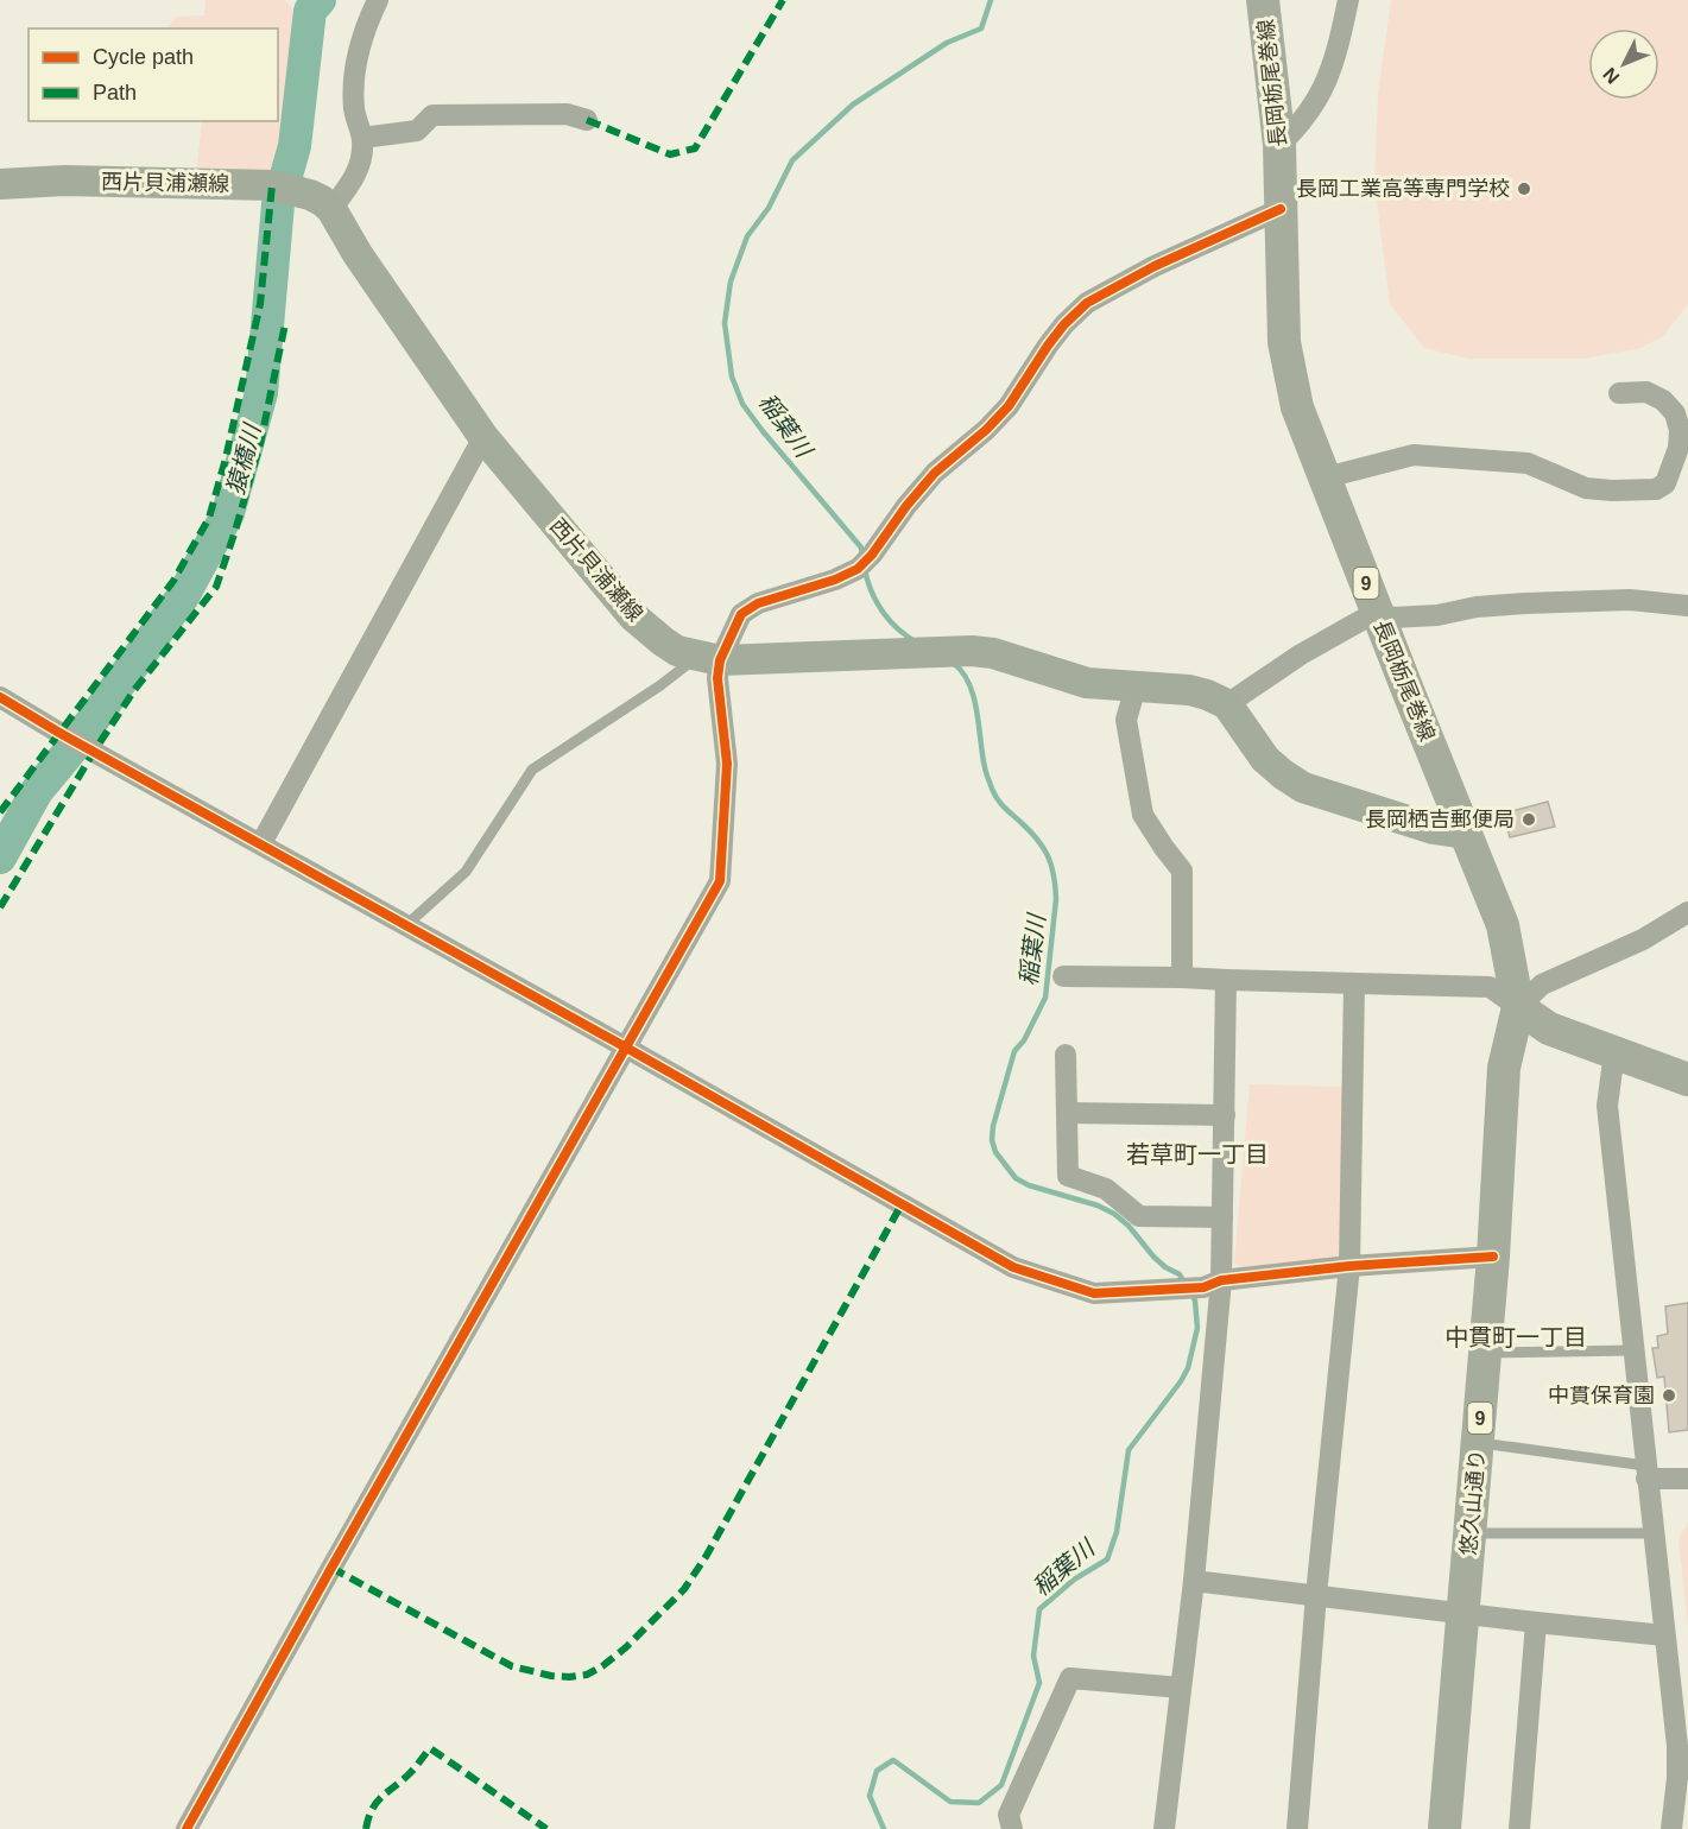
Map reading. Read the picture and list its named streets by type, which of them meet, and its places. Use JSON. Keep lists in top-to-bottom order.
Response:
{
  "streets": {
    "main road": [
      "長岡栃尾巻線",
      "西片貝浦瀬線",
      "9",
      "悠久山通り"
    ]
  },
  "crossings": [
    ["長岡栃尾巻線", "悠久山通り"]
  ],
  "districts": ["若草町一丁目", "中貫町一丁目"],
  "water": ["稲葉川", "猿橋川"],
  "places": ["長岡工業高等専門学校", "長岡栖吉郵便局", "中貫保育園"],
  "legend": ["Cycle path", "Path"],
  "north": "bottom left"
}
